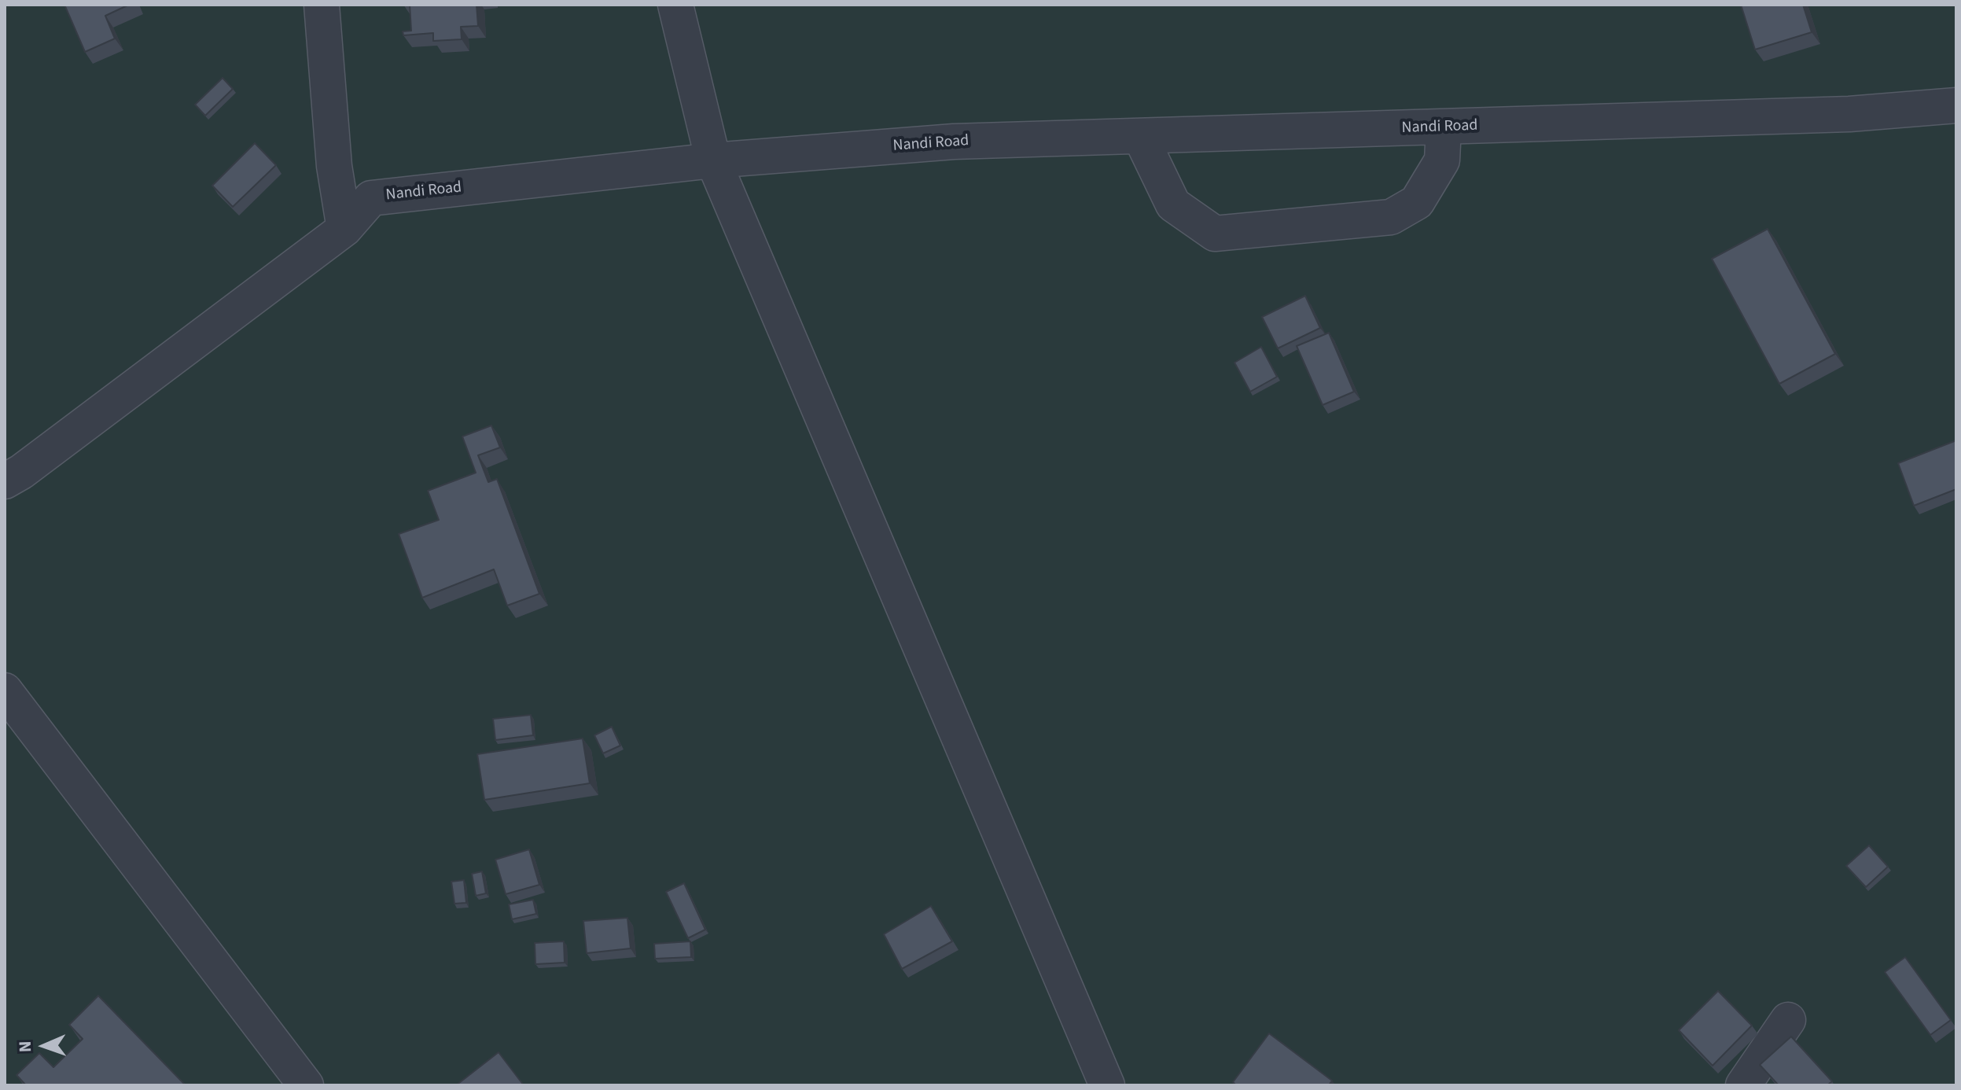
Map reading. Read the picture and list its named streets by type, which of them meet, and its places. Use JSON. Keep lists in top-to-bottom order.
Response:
{
  "streets": {
    "street": ["Nandi Road"]
  },
  "north": "left"
}
